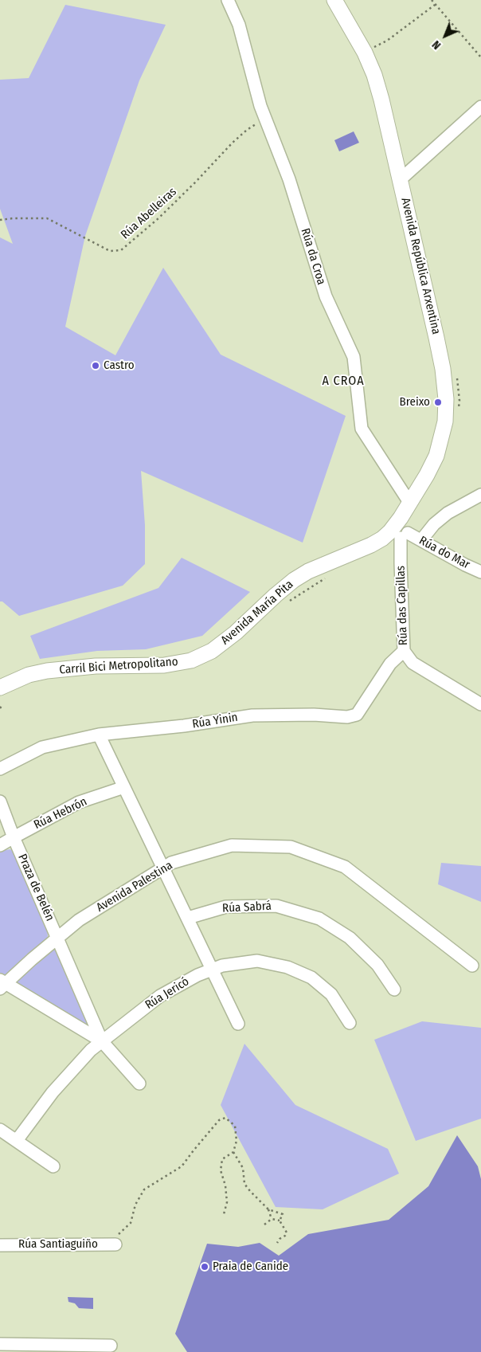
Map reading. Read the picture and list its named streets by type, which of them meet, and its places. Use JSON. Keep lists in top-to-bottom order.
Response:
{
  "streets": {
    "main road": ["Avenida República Arxentina", "Avenida María Pita"],
    "street": [
      "Rúa da Croa",
      "Rúa do Mar",
      "Rúa das Capillas",
      "Rúa Yinin",
      "Rúa Hebrón",
      "Avenida Palestina",
      "Praza de Belén",
      "Rúa Sabrá",
      "Rúa Jericó",
      "Rúa Santiaguiño"
    ],
    "path": ["Rúa Abelleiras"]
  },
  "crossings": [
    ["Rúa Abelleiras", "Rúa da Croa"],
    ["Rúa da Croa", "Avenida República Arxentina"],
    ["Avenida República Arxentina", "Rúa do Mar"],
    ["Avenida República Arxentina", "Rúa das Capillas"],
    ["Avenida República Arxentina", "Avenida María Pita"],
    ["Rúa do Mar", "Rúa das Capillas"],
    ["Rúa do Mar", "Avenida María Pita"],
    ["Rúa das Capillas", "Avenida María Pita"],
    ["Rúa das Capillas", "Rúa Yinin"],
    ["Rúa Hebrón", "Praza de Belén"],
    ["Avenida Palestina", "Praza de Belén"],
    ["Praza de Belén", "Rúa Jericó"]
  ],
  "districts": ["A CROA"],
  "places": ["Castro", "Breixo", "Praia de Canide"],
  "north": "bottom left"
}
